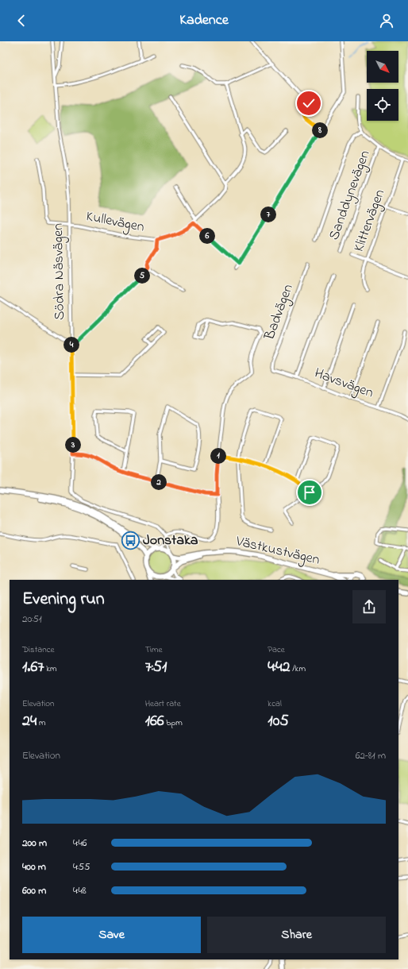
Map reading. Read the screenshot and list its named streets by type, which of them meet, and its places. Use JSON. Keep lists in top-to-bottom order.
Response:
{
  "streets": {
    "main road": ["Västkustvägen"],
    "street": [
      "Sanddynevägen",
      "Klittervägen",
      "Kullevägen",
      "Södra Näsvägen",
      "Badvägen",
      "Havsvägen"
    ]
  },
  "crossings": [
    ["Kullevägen", "Södra Näsvägen"],
    ["Badvägen", "Havsvägen"]
  ],
  "places": {
    "bus stop": ["Jonstaka"]
  },
  "north": "bottom right",
  "page": {
    "header": "Kadence",
    "pins": [
      "8",
      "7",
      "6",
      "5",
      "4",
      "3",
      "1",
      "2"
    ],
    "heading": ["Evening run", "20:51"],
    "stats": [
      ["Distance", "1.67 km"],
      ["Time", "7:51"],
      ["Pace", "4:42 /km"],
      ["Elevation", "24 m"],
      ["Heart rate", "166 bpm"],
      ["kcal", "105"]
    ],
    "chart": ["Elevation", "62–81 m"],
    "list": [
      {
        "name": "200 m",
        "note": "4:46"
      },
      {
        "name": "400 m",
        "note": "4:55"
      },
      {
        "name": "600 m",
        "note": "4:48"
      }
    ],
    "buttons": ["Save", "Share"]
  }
}
